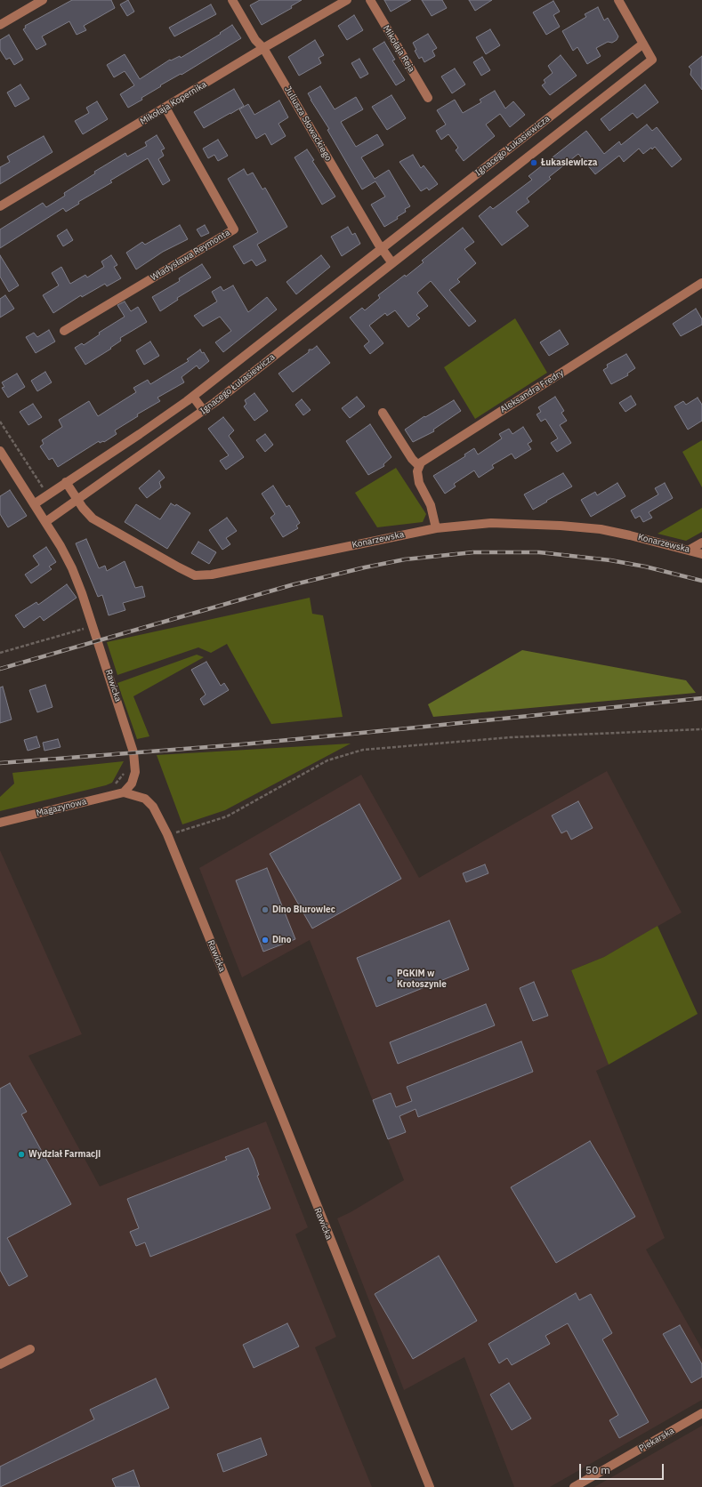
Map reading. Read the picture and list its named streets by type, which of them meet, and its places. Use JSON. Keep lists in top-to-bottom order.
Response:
{
  "streets": {
    "street": [
      "Mikołaja Reja",
      "Mikołaja Kopernika",
      "Juliusza Słowackiego",
      "Ignacego Łukasiewicza",
      "Władysława Reymonta",
      "Aleksandra Fredry",
      "Konarzewska",
      "Rawicka",
      "Magazynowa",
      "Piekarska"
    ]
  },
  "crossings": [
    ["Mikołaja Kopernika", "Juliusza Słowackiego"],
    ["Mikołaja Kopernika", "Władysława Reymonta"],
    ["Juliusza Słowackiego", "Ignacego Łukasiewicza"],
    ["Ignacego Łukasiewicza", "Konarzewska"],
    ["Ignacego Łukasiewicza", "Rawicka"],
    ["Rawicka", "Magazynowa"]
  ],
  "places": [
    "Łukasiewicza",
    "Dino Biurowiec",
    "Dino",
    "PGKiM w Krotoszynie",
    "Wydział Farmacji"
  ],
  "scale_bar": "50 m"
}
